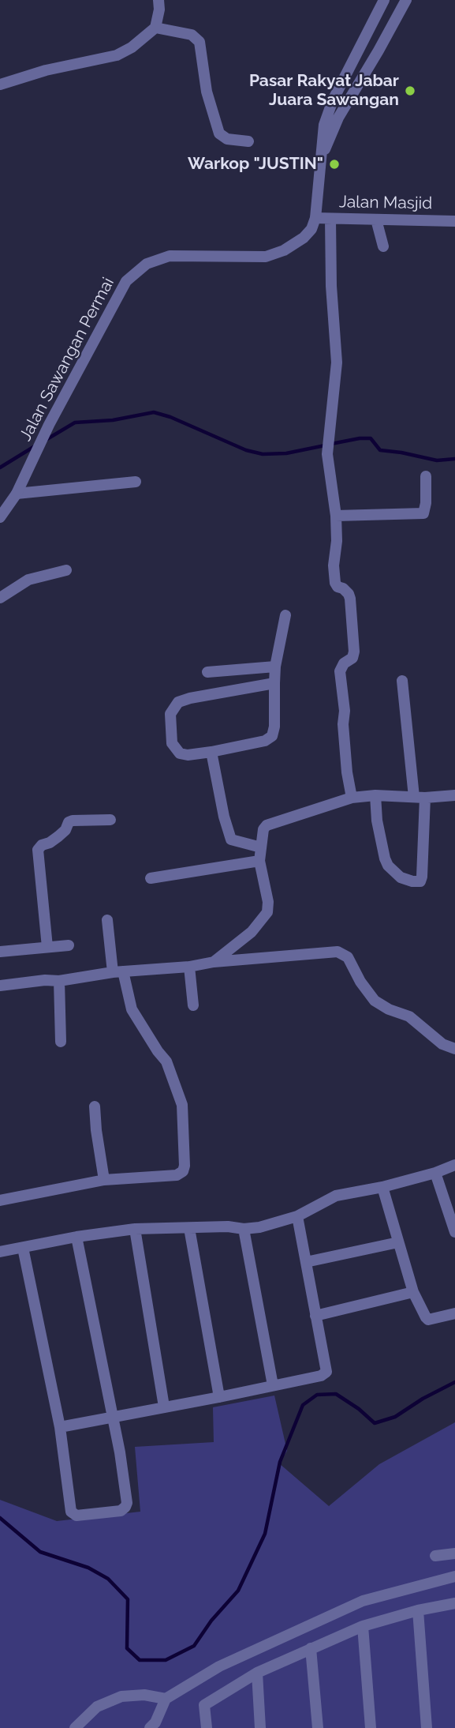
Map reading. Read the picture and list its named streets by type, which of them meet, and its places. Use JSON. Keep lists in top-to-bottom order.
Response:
{
  "streets": {
    "street": ["Jalan Masjid", "Jalan Sawangan Permai"]
  },
  "crossings": [
    ["Jalan Masjid", "Jalan Sawangan Permai"]
  ],
  "places": ["Pasar Rakyat Jabar Juara Sawangan", "Warkop \"JUSTIN\""]
}
